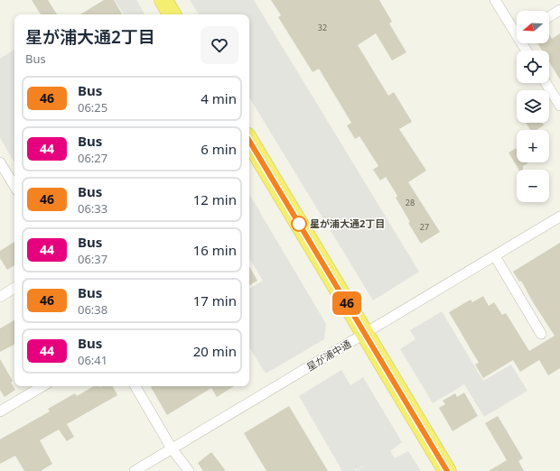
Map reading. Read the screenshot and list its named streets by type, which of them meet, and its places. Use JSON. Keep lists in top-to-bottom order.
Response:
{
  "streets": {
    "street": ["星が浦中通"]
  },
  "places": ["星が浦大通2丁目"],
  "lines": ["bus line 46"],
  "house_numbers": ["32", "28", "27"],
  "north": "left",
  "page": {
    "on_map": "46",
    "map_buttons": ["+", "−"],
    "heading": ["星が浦大通2丁目", "Bus"],
    "list": [
      {
        "mark": "46",
        "name": "Bus",
        "note": "06:25",
        "value": "4 min"
      },
      {
        "mark": "44",
        "name": "Bus",
        "note": "06:27",
        "value": "6 min"
      },
      {
        "mark": "46",
        "name": "Bus",
        "note": "06:33",
        "value": "12 min"
      },
      {
        "mark": "44",
        "name": "Bus",
        "note": "06:37",
        "value": "16 min"
      },
      {
        "mark": "46",
        "name": "Bus",
        "note": "06:38",
        "value": "17 min"
      },
      {
        "mark": "44",
        "name": "Bus",
        "note": "06:41",
        "value": "20 min"
      }
    ]
  }
}
